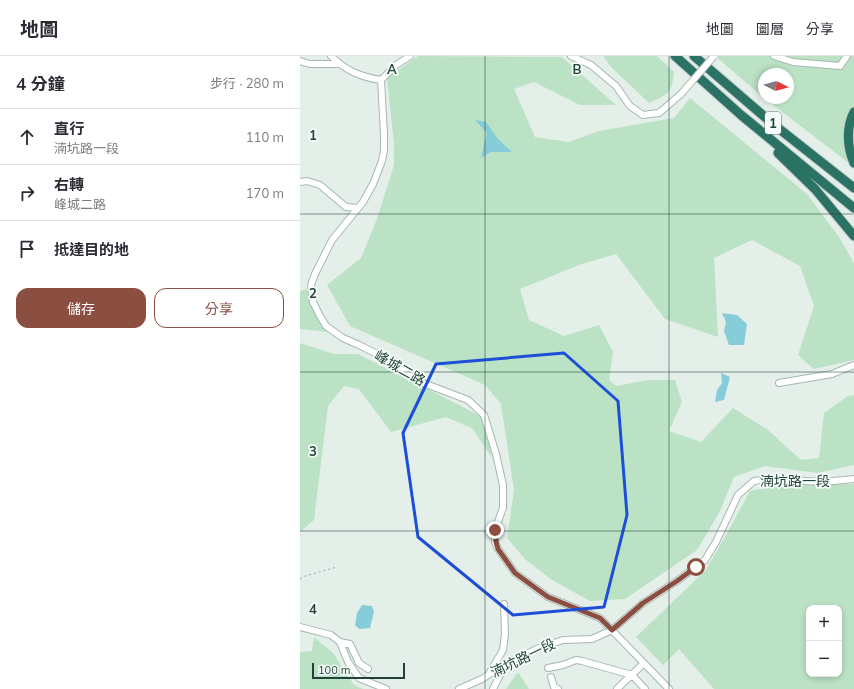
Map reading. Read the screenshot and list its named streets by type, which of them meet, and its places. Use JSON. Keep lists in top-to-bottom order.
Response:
{
  "streets": {
    "highway": ["1"],
    "street": ["峰城二路", "湳坑路一段"]
  },
  "crossings": [
    ["峰城二路", "湳坑路一段"]
  ],
  "scale_bar": "100 m",
  "north": "right",
  "page": {
    "header": "地圖",
    "nav": ["地圖", "圖層", "分享"],
    "heading": ["4 分鐘", "步行 · 280 m"],
    "list": [
      ["直行", "湳坑路一段", "110 m"],
      ["右轉", "峰城二路", "170 m"],
      "抵達目的地"
    ],
    "buttons": ["儲存", "分享"],
    "map_buttons": ["+", "−"],
    "scale": "100 m"
  },
  "grid": {
    "columns": ["A", "B"],
    "rows": [
      "1",
      "2",
      "3",
      "4"
    ]
  }
}
